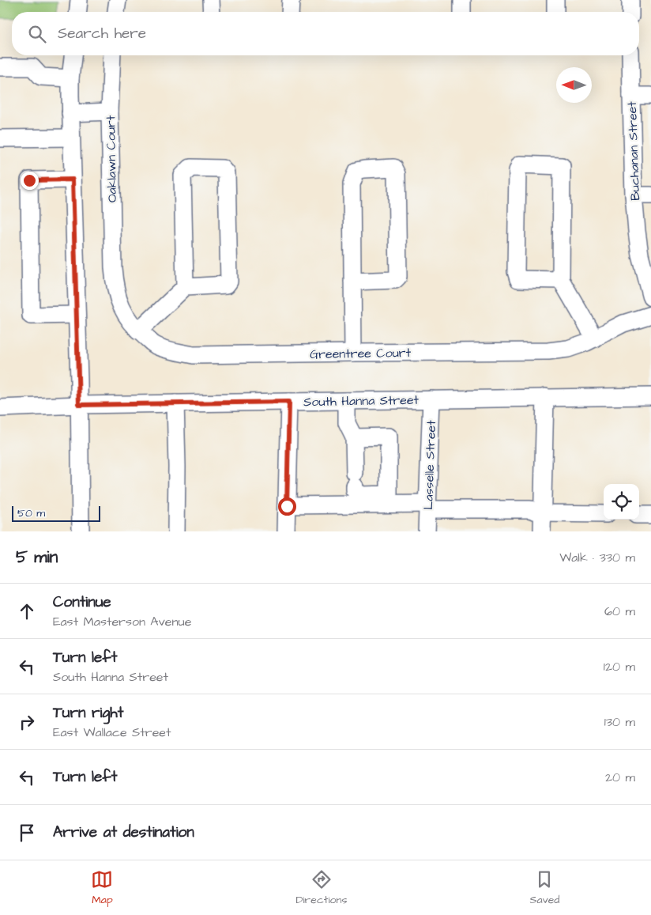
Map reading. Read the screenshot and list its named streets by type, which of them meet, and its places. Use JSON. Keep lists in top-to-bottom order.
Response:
{
  "streets": {
    "street": [
      "Buchanan Street",
      "Oaklawn Court",
      "Greentree Court",
      "South Hanna Street",
      "Lasselle Street"
    ]
  },
  "crossings": [
    ["Oaklawn Court", "Greentree Court"],
    ["South Hanna Street", "Lasselle Street"]
  ],
  "scale_bar": "50 m",
  "north": "left",
  "page": {
    "search": "Search here",
    "scale": "50 m",
    "heading": ["5 min", "Walk · 330 m"],
    "list": [
      ["Continue", "East Masterson Avenue", "60 m"],
      ["Turn left", "South Hanna Street", "120 m"],
      ["Turn right", "East Wallace Street", "130 m"],
      ["Turn left", "20 m"],
      "Arrive at destination"
    ],
    "nav": ["Map", "Directions", "Saved"]
  }
}
